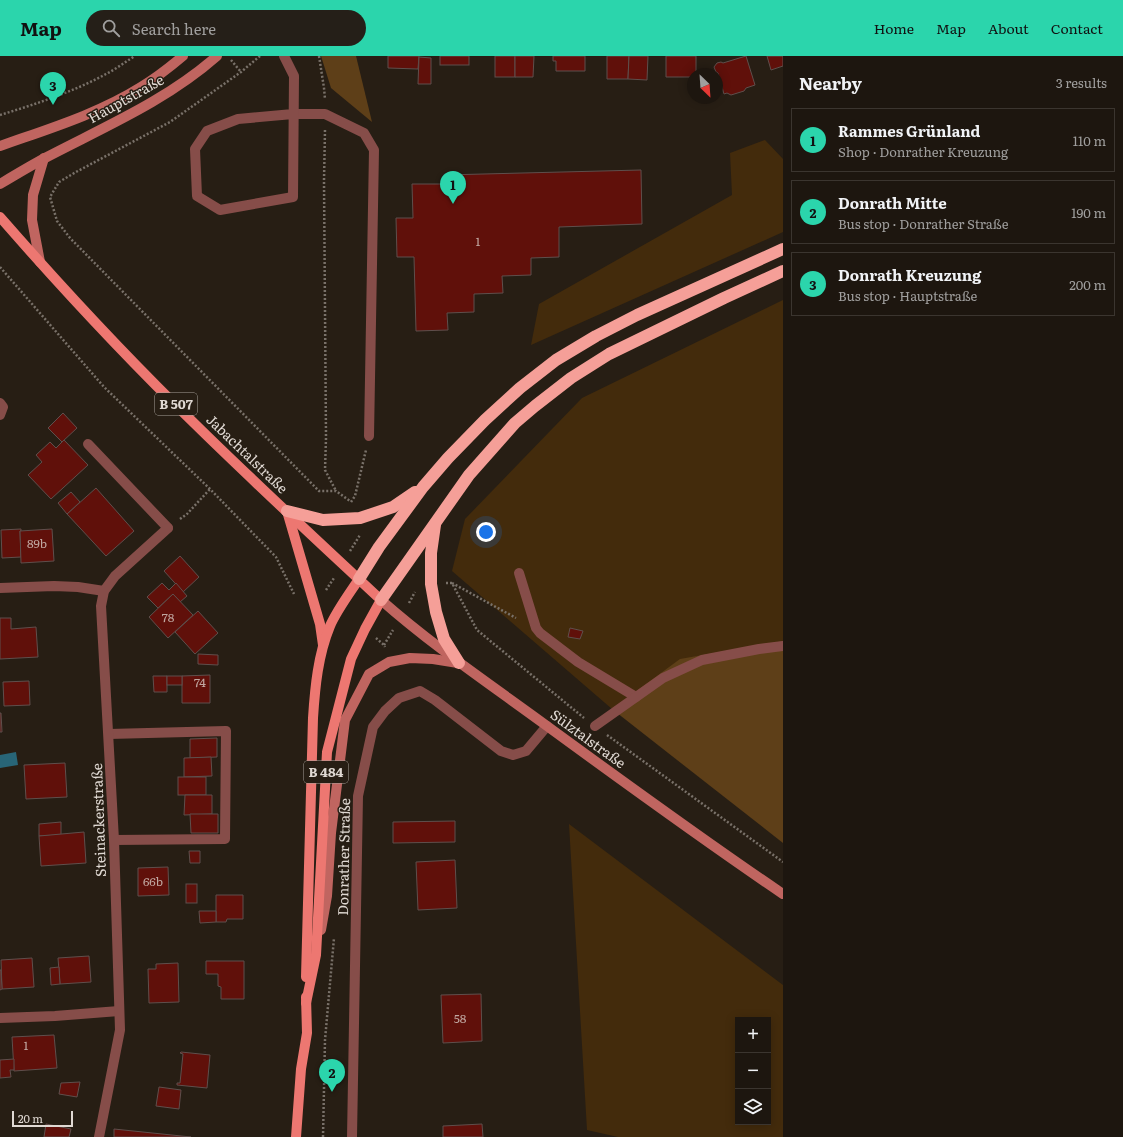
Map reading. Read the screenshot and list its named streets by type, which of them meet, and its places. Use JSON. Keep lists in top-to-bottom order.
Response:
{
  "streets": {
    "main road": [
      "Hauptstraße",
      "B 507",
      "Jabachtalstraße",
      "Sülztalstraße",
      "B 484"
    ],
    "street": ["Steinackerstraße", "Donrather Straße"]
  },
  "crossings": [
    ["Jabachtalstraße", "Sülztalstraße"],
    ["Jabachtalstraße", "B 484"],
    ["Sülztalstraße", "B 484"],
    ["Sülztalstraße", "Donrather Straße"]
  ],
  "house_numbers": [
    "1",
    "89b",
    "78",
    "74",
    "66b",
    "58",
    "1"
  ],
  "scale_bar": "20 m",
  "north": "bottom right",
  "page": {
    "header": "Map",
    "search": "Search here",
    "nav": [
      "Home",
      "Map",
      "About",
      "Contact"
    ],
    "heading": ["Nearby", "3 results"],
    "pins": ["3", "1", "2"],
    "list": [
      {
        "mark": "1",
        "name": "Rammes Grünland",
        "note": "Shop · Donrather Kreuzung",
        "value": "110 m"
      },
      {
        "mark": "2",
        "name": "Donrath Mitte",
        "note": "Bus stop · Donrather Straße",
        "value": "190 m"
      },
      {
        "mark": "3",
        "name": "Donrath Kreuzung",
        "note": "Bus stop · Hauptstraße",
        "value": "200 m"
      }
    ],
    "map_buttons": ["+", "−"],
    "scale": "20 m"
  }
}
